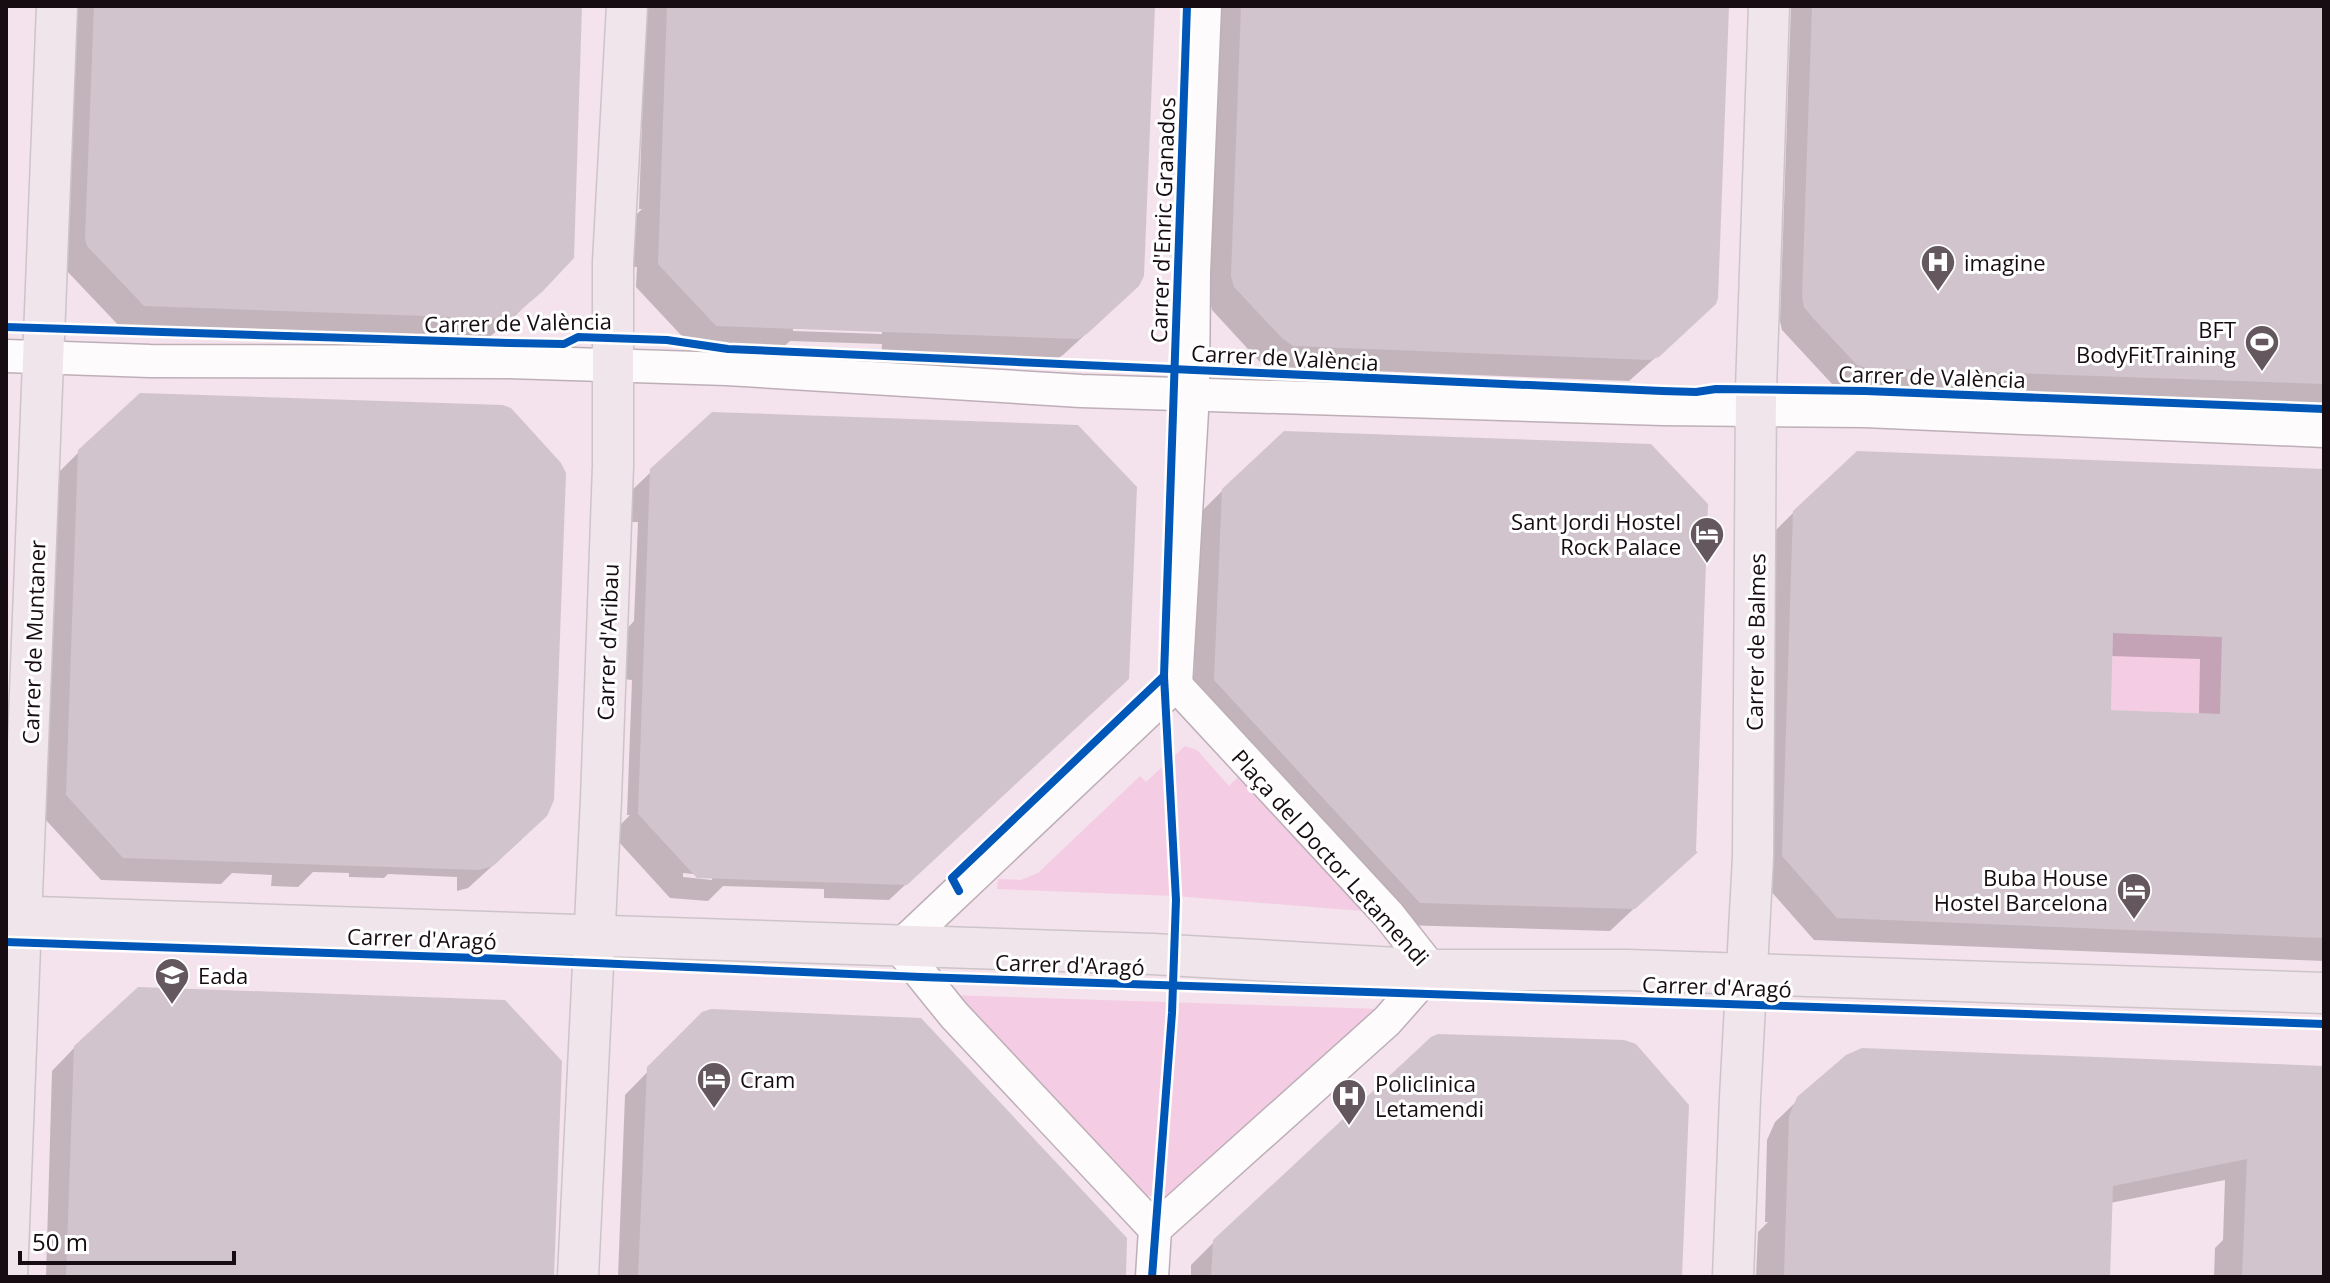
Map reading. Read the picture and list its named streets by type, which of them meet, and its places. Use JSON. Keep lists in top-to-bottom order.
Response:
{
  "streets": {
    "main road": [
      "Carrer de Muntaner",
      "Carrer d'Aribau",
      "Carrer de Balmes",
      "Carrer d'Aragó"
    ],
    "street": ["Carrer d'Enric Granados", "Carrer de València", "Plaça del Doctor Letamendi"]
  },
  "crossings": [
    ["Carrer d'Enric Granados", "Carrer de València"],
    ["Carrer d'Enric Granados", "Plaça del Doctor Letamendi"],
    ["Carrer de València", "Carrer de Muntaner"],
    ["Carrer de València", "Carrer d'Aribau"],
    ["Carrer de València", "Carrer de Balmes"],
    ["Carrer de Muntaner", "Carrer d'Aragó"],
    ["Carrer d'Aribau", "Carrer d'Aragó"],
    ["Carrer de Balmes", "Carrer d'Aragó"],
    ["Plaça del Doctor Letamendi", "Carrer d'Aragó"]
  ],
  "places": {
    "hospital": ["imagine", "Policlinica Letamendi"],
    "sports": ["BFT BodyFitTraining"],
    "hotel": ["Sant Jordi Hostel Rock Palace", "Buba House Hostel Barcelona", "Cram"],
    "school or university": ["Eada"]
  },
  "scale_bar": "50 m"
}
